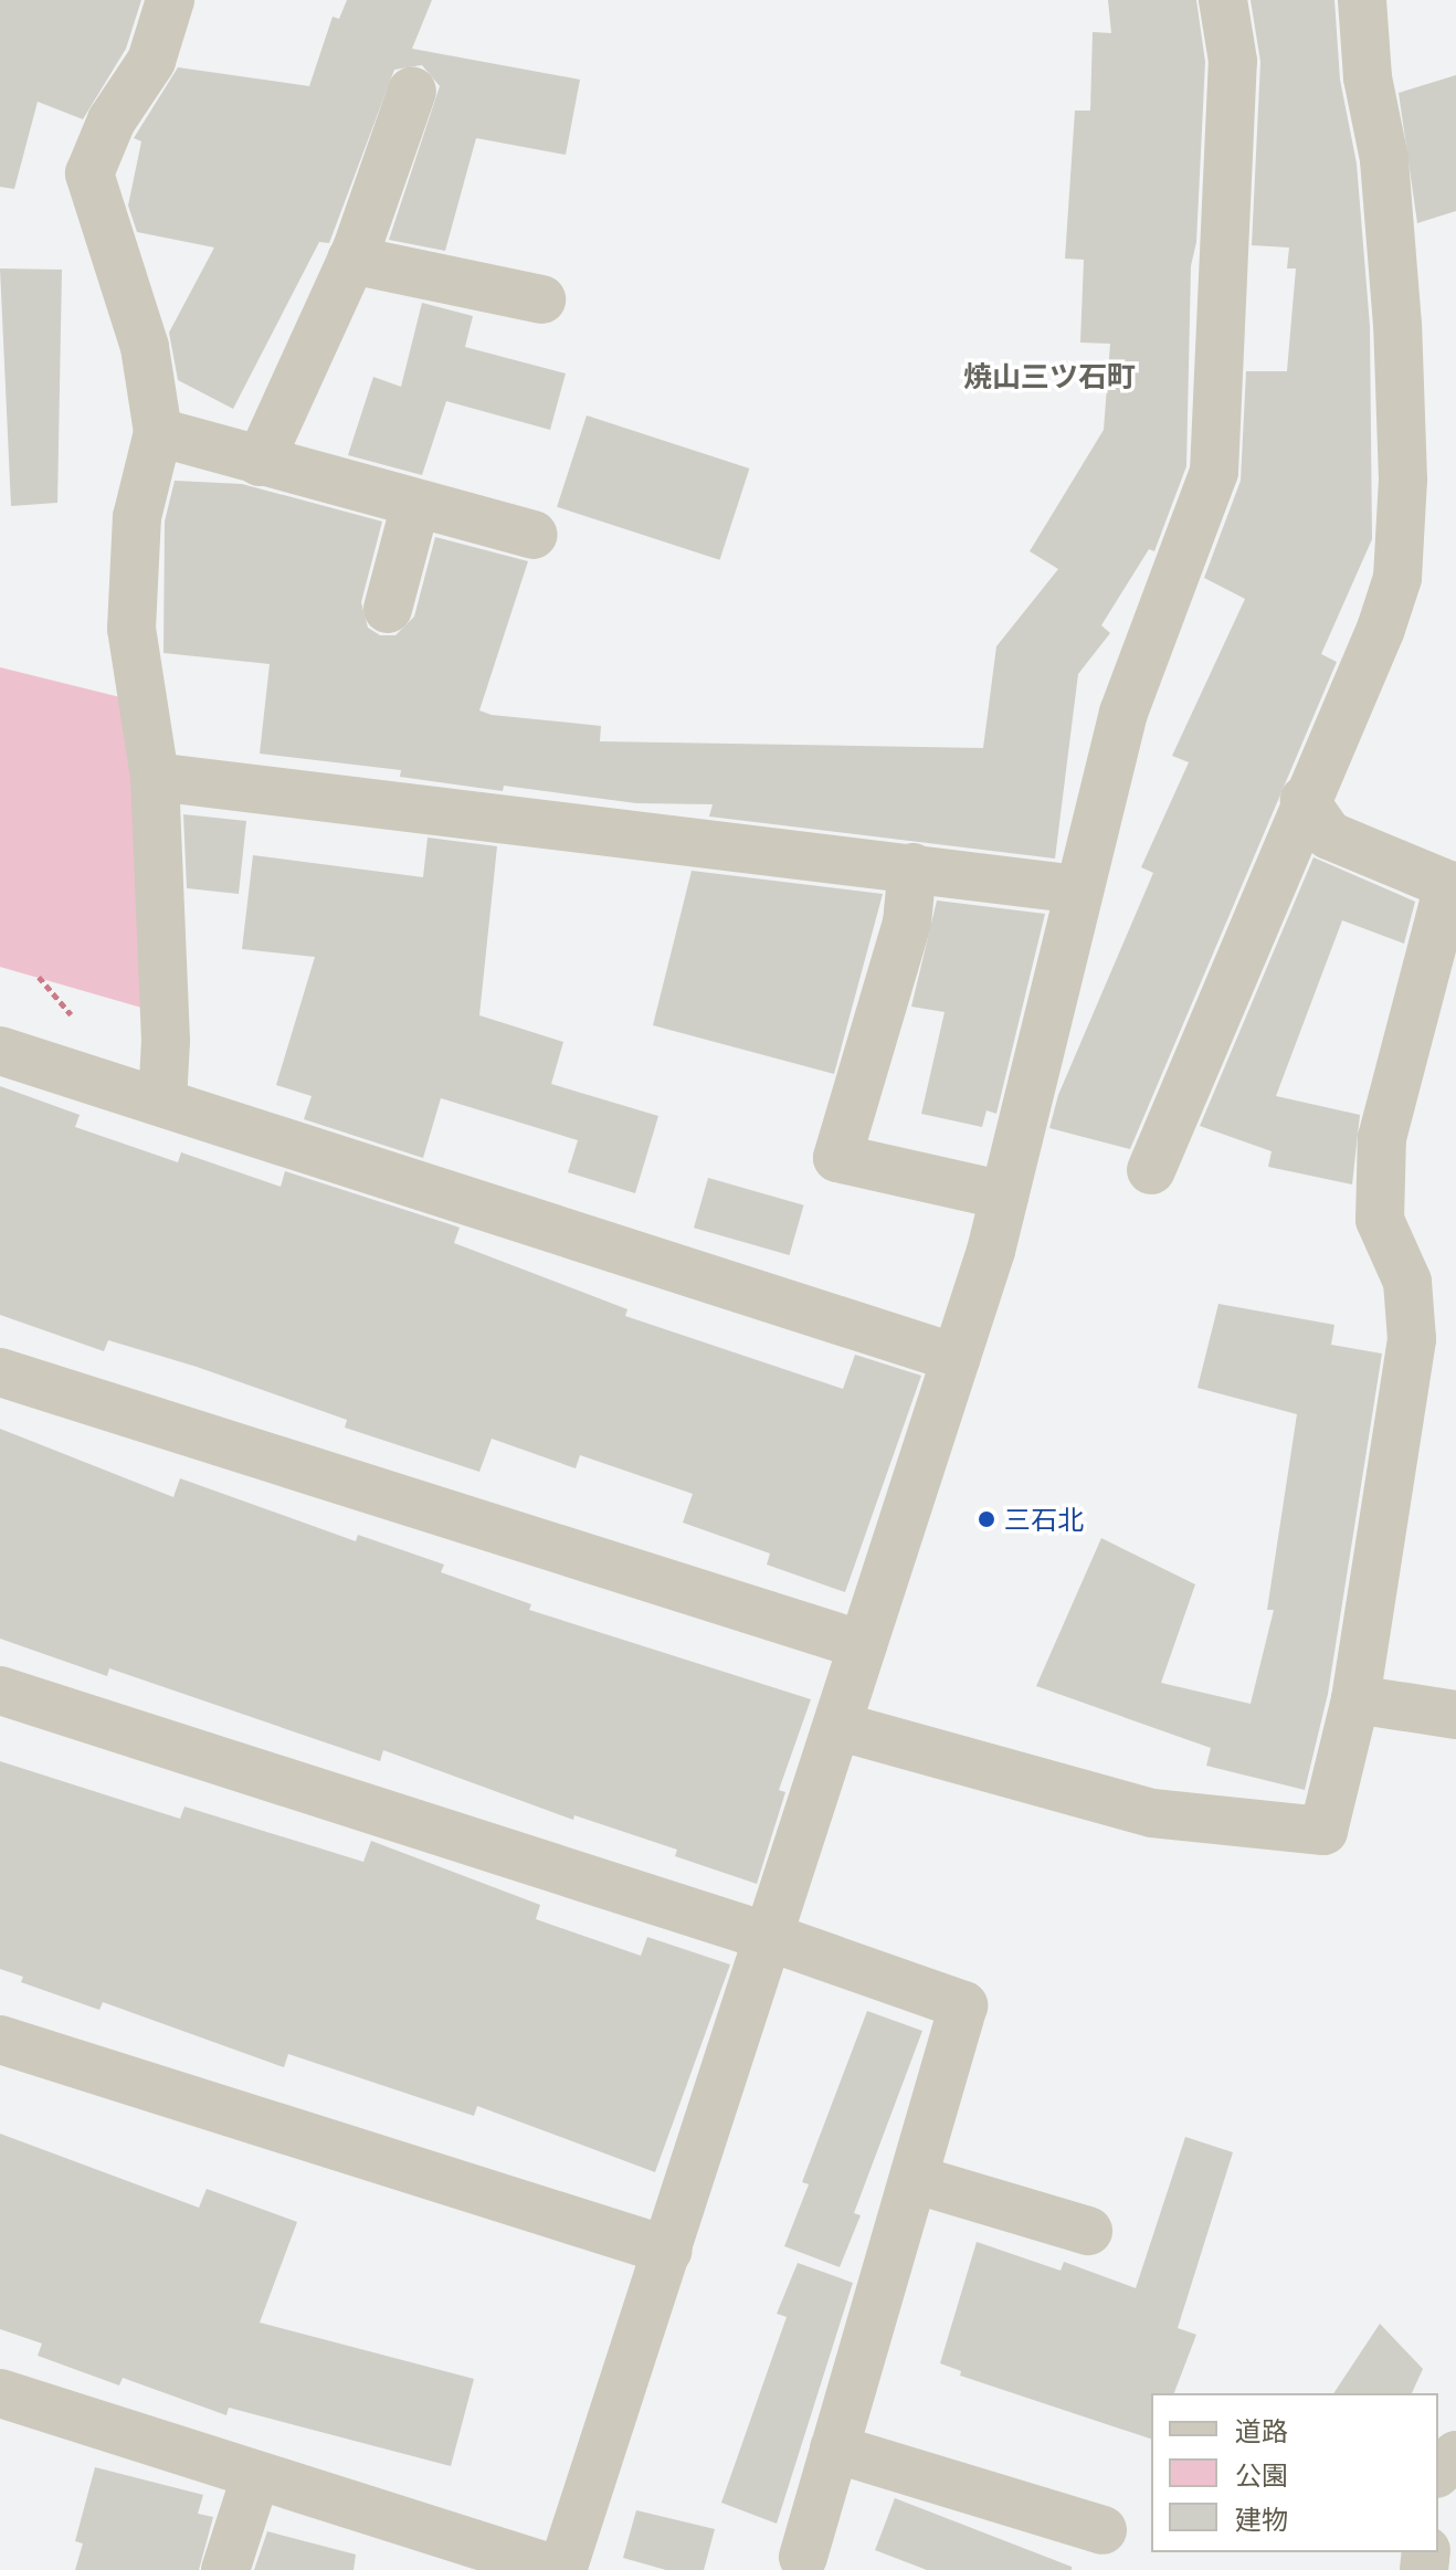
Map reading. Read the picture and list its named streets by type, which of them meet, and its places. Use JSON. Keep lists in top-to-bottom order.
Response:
{
  "districts": ["焼山三ツ石町"],
  "places": ["三石北"],
  "legend": ["道路", "公園", "建物"]
}
